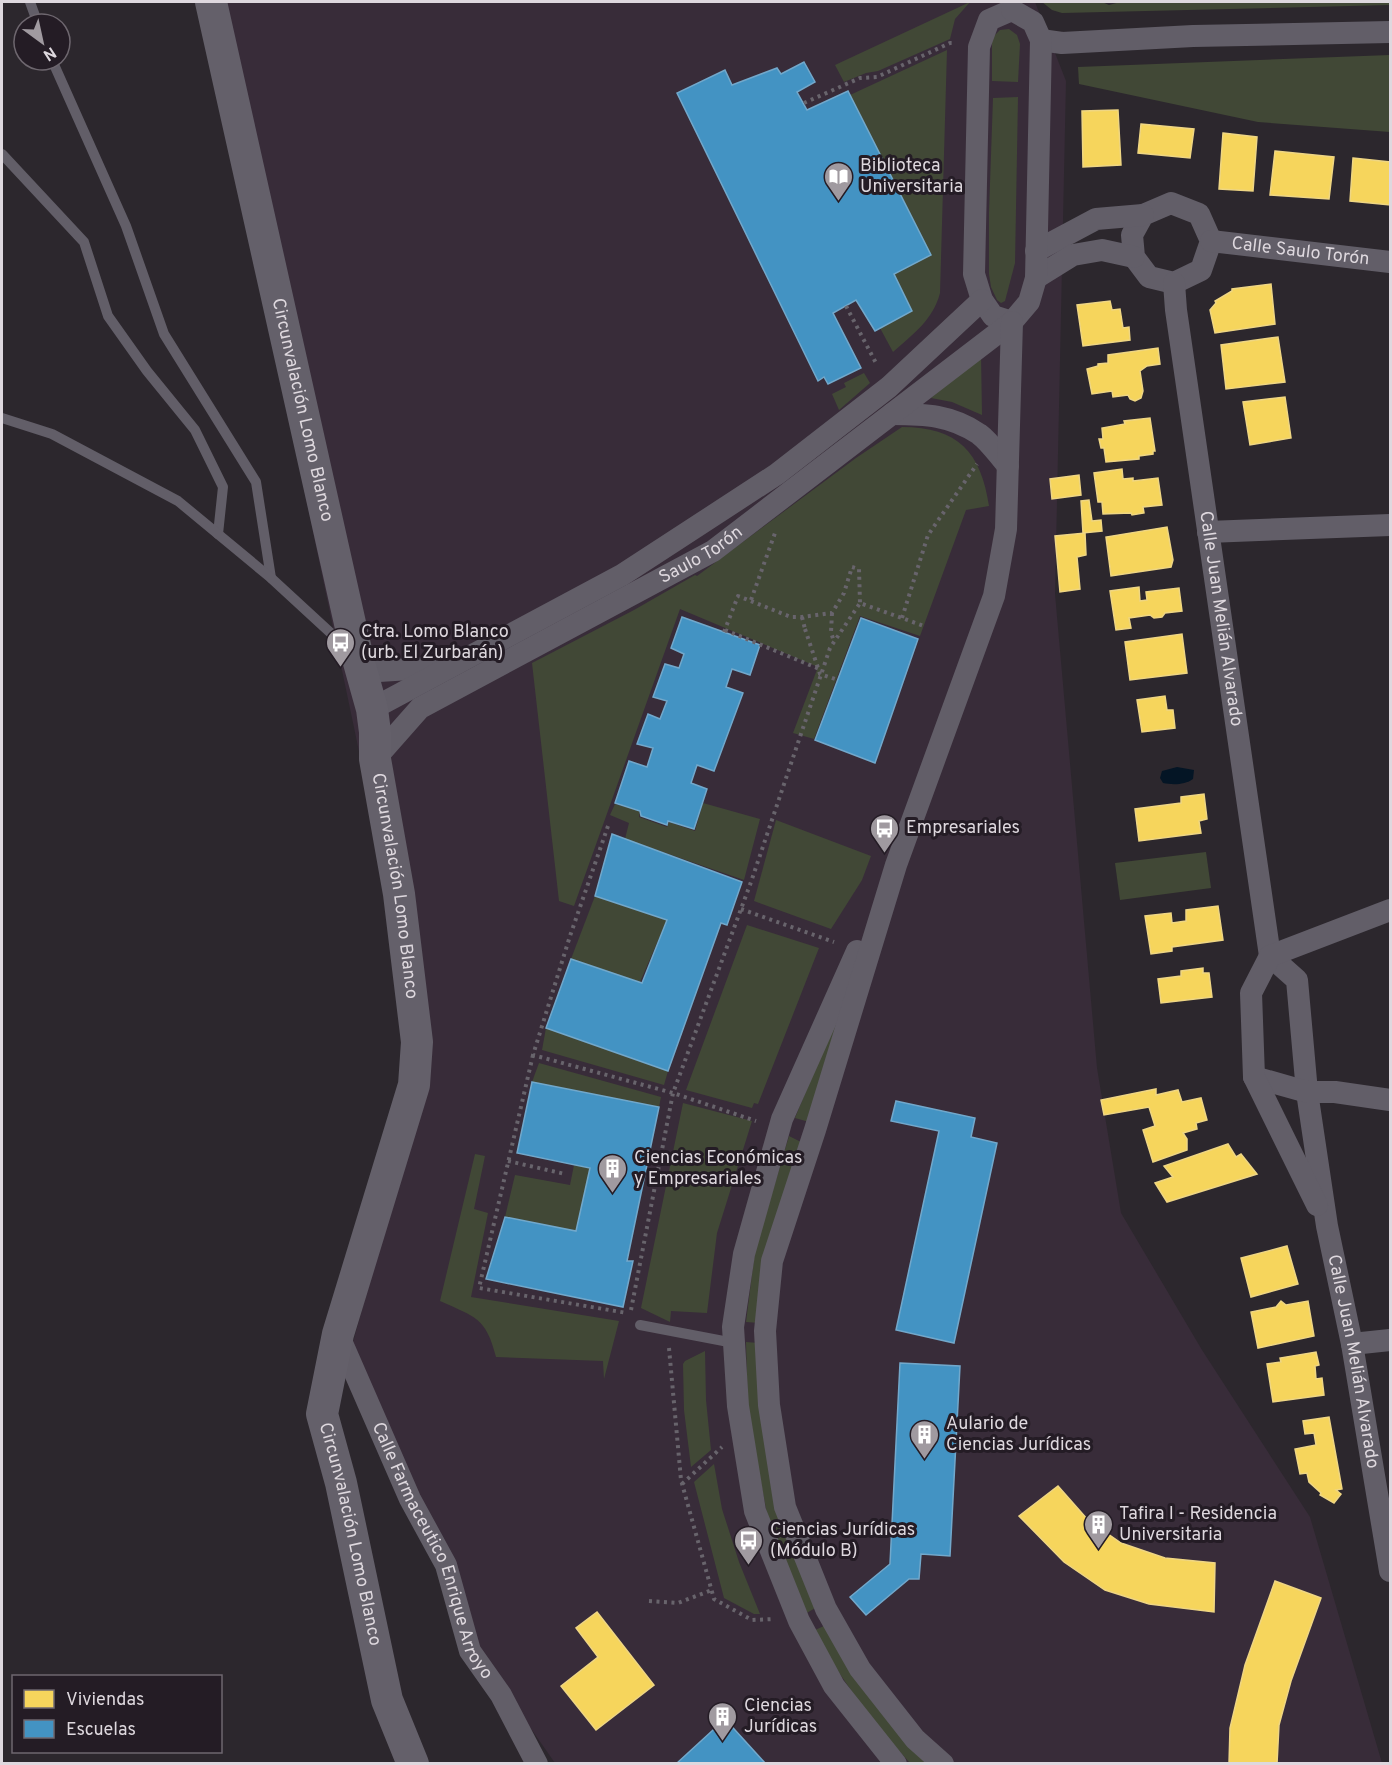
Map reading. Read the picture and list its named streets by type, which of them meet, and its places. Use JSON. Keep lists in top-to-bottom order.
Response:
{
  "streets": {
    "street": [
      "Calle Saulo Torón",
      "Circunvalación Lomo Blanco",
      "Saulo Torón",
      "Calle Juan Melián Alvarado",
      "Calle Farmaceutico Enrique Arroyo"
    ]
  },
  "crossings": [
    ["Calle Saulo Torón", "Calle Juan Melián Alvarado"],
    ["Circunvalación Lomo Blanco", "Saulo Torón"],
    ["Circunvalación Lomo Blanco", "Calle Farmaceutico Enrique Arroyo"]
  ],
  "places": {
    "library": ["Biblioteca Universitaria"],
    "bus stop": ["Ctra. Lomo Blanco (urb. El Zurbarán)", "Empresariales", "Ciencias Jurídicas (Módulo B)"],
    "building": [
      "Ciencias Económicas y Empresariales",
      "Aulario de Ciencias Jurídicas",
      "Tafira I - Residencia Universitaria",
      "Ciencias Jurídicas"
    ]
  },
  "legend": ["Viviendas", "Escuelas"],
  "north": "bottom right"
}
